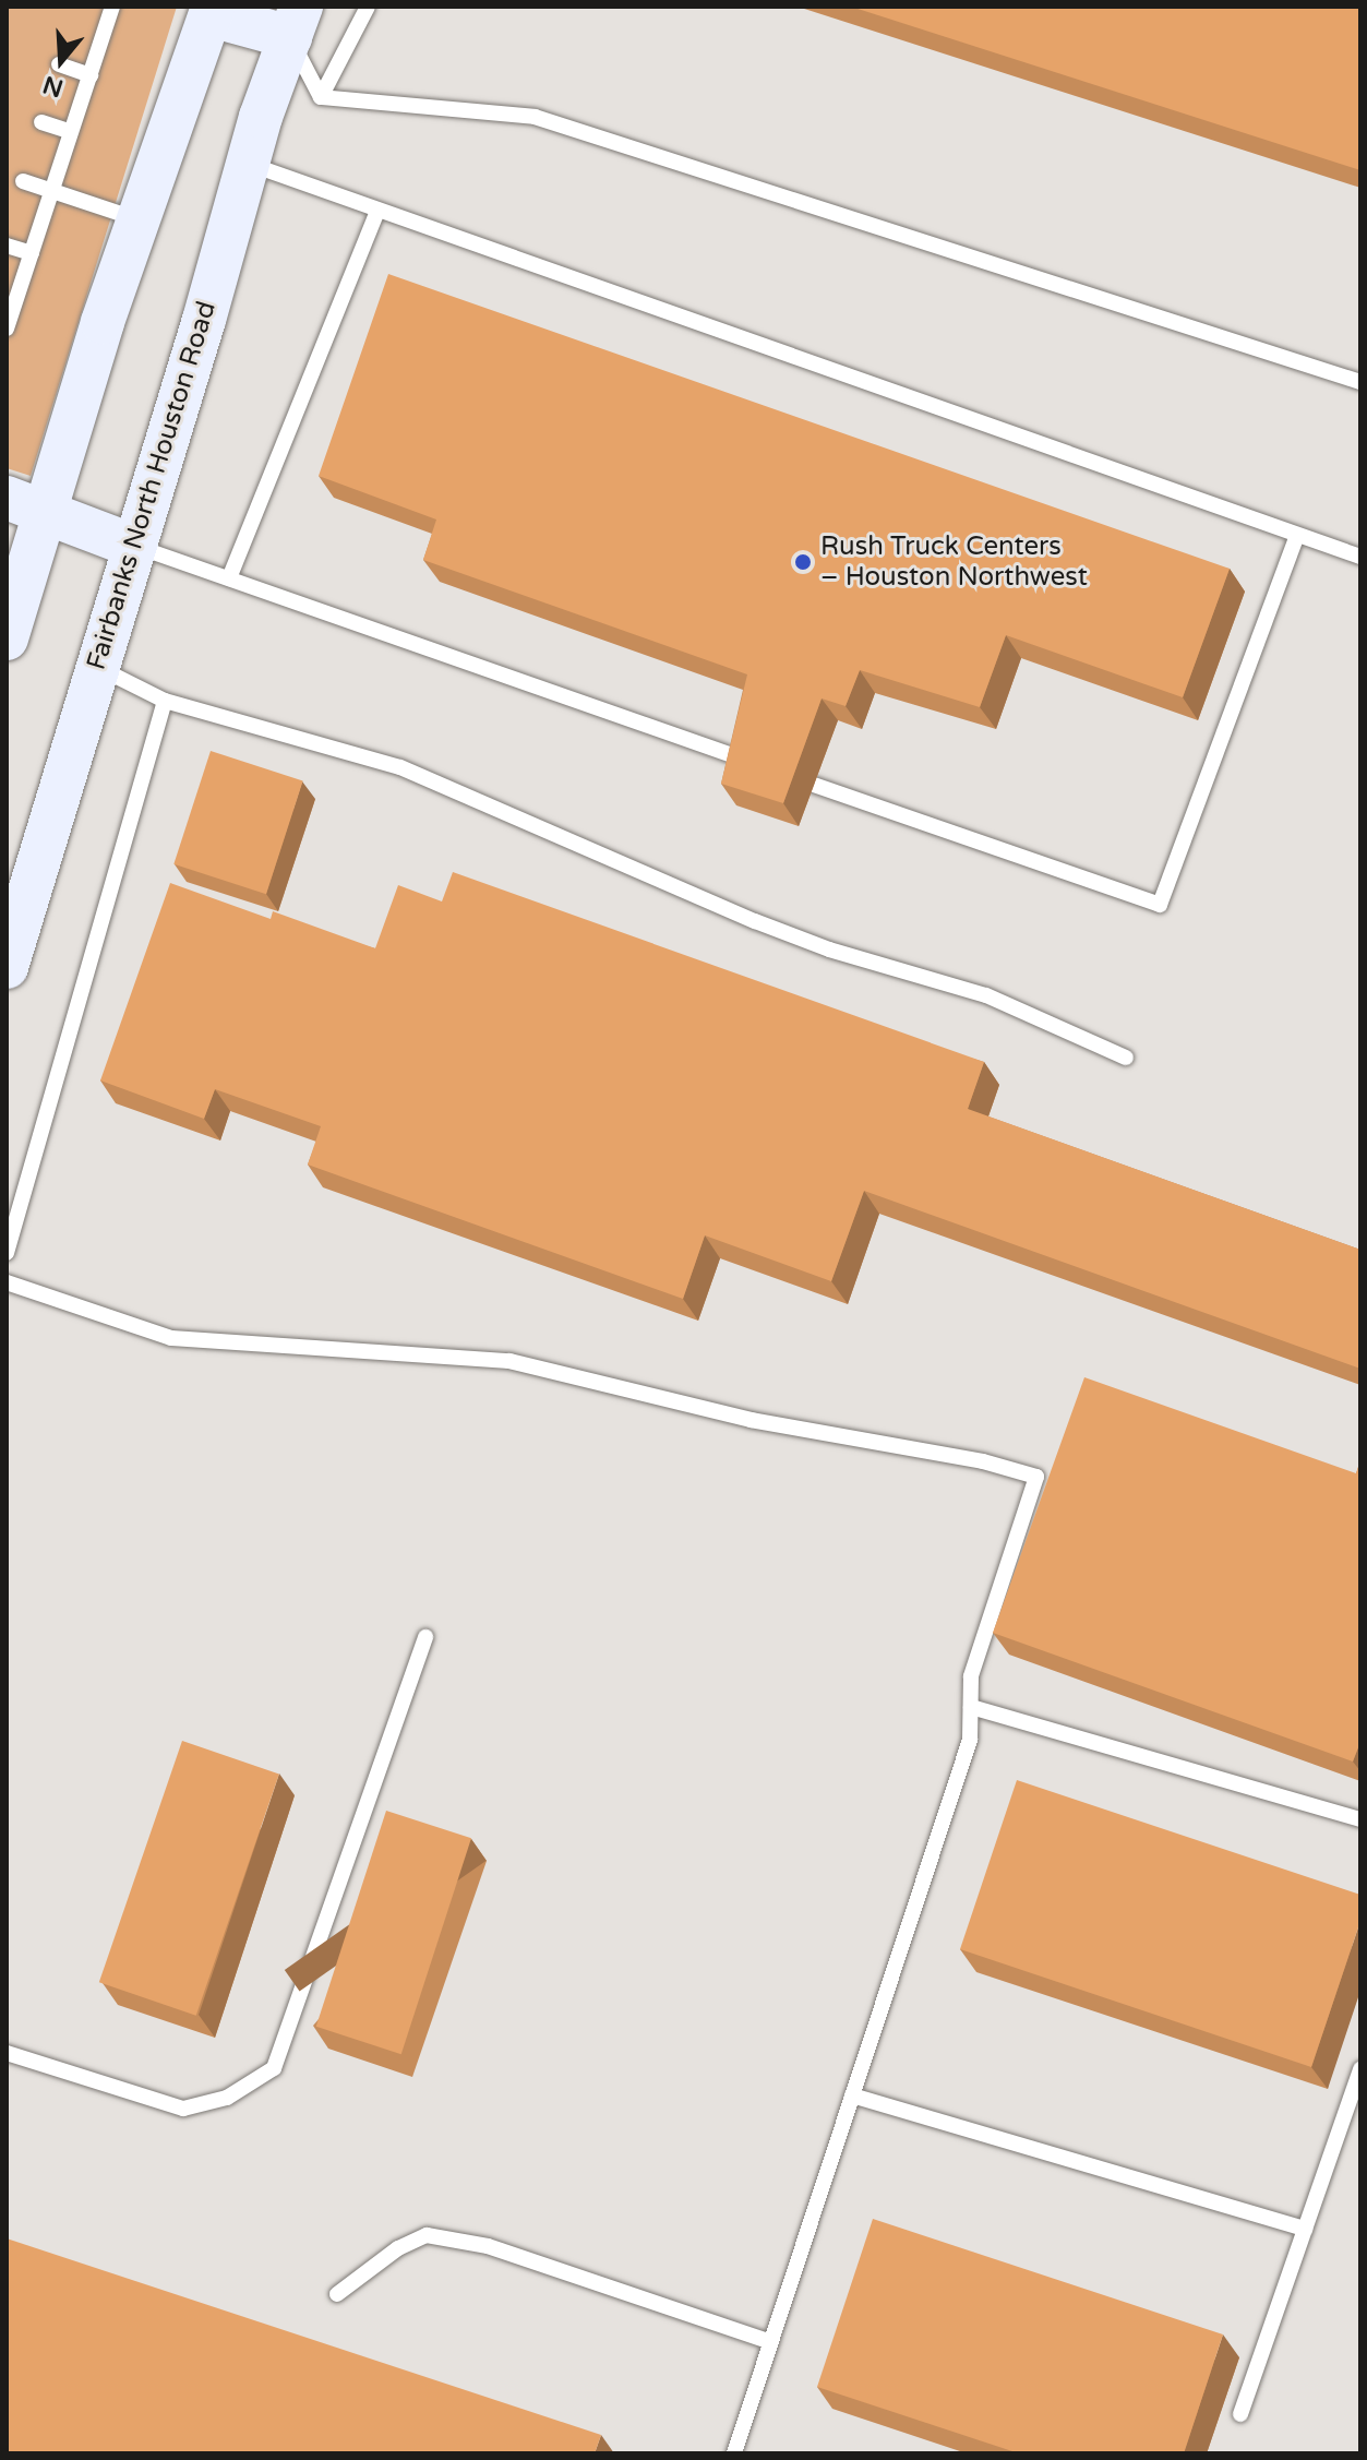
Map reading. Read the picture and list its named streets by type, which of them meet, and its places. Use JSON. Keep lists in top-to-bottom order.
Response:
{
  "streets": {
    "main road": ["Fairbanks North Houston Road"]
  },
  "places": ["Rush Truck Centers – Houston Northwest"],
  "north": "bottom"
}
